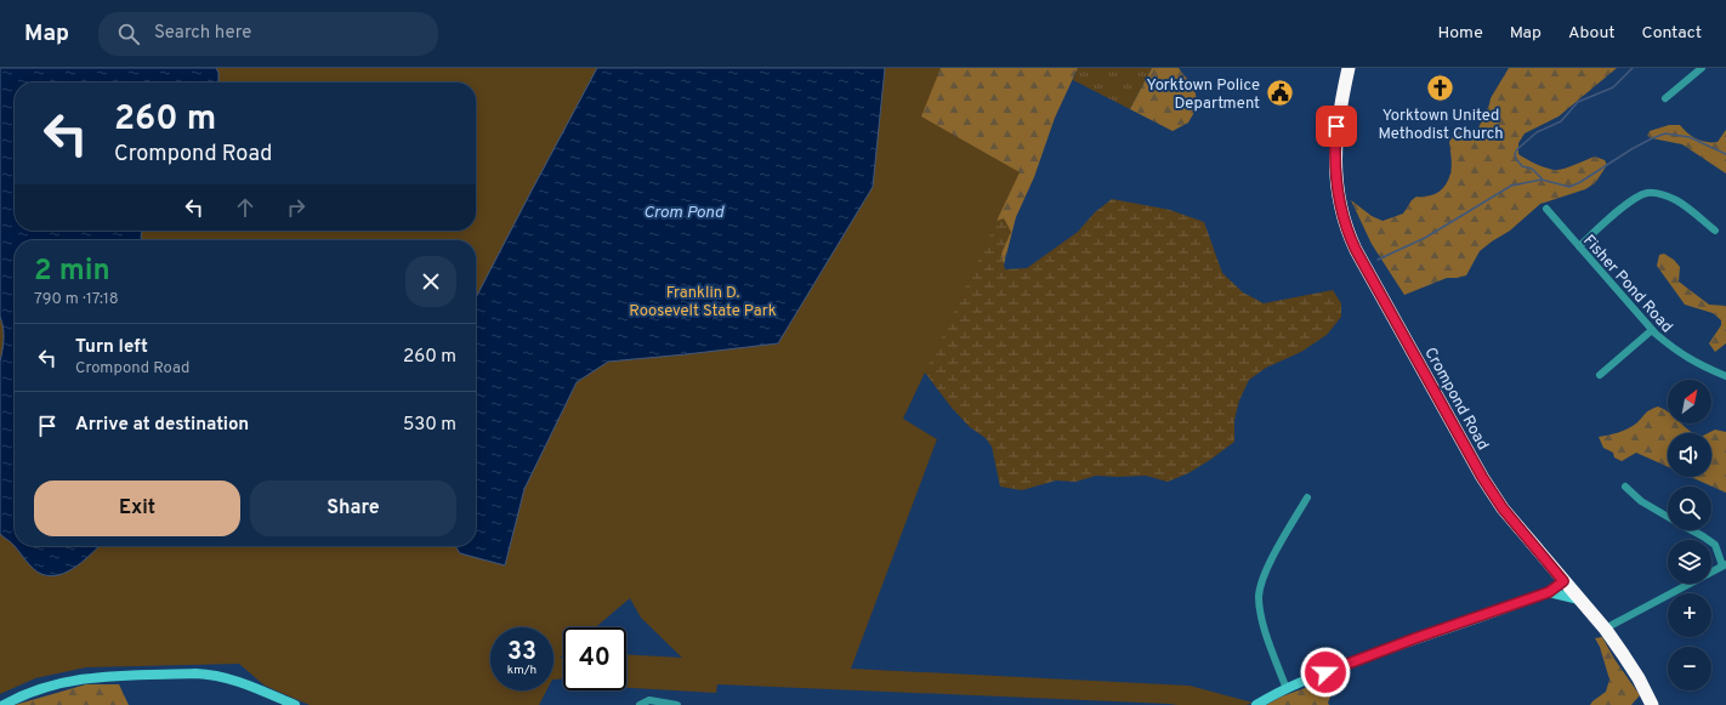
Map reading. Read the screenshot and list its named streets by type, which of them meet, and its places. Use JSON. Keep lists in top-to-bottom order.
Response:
{
  "streets": {
    "highway": ["Crompond Road"],
    "street": ["Fisher Pond Road"]
  },
  "water": ["Crom Pond"],
  "parks": ["Franklin D. Roosevelt State Park"],
  "places": {
    "church": ["Yorktown United Methodist Church"],
    "public building": ["Yorktown Police Department"]
  },
  "north": "top right",
  "page": {
    "header": "Map",
    "search": "Search here",
    "nav": [
      "Home",
      "Map",
      "About",
      "Contact"
    ],
    "turn": ["260 m", "Crompond Road"],
    "heading": ["2 min", "790 m · 17:18"],
    "list": [
      {
        "name": "Turn left",
        "note": "Crompond Road",
        "value": "260 m"
      },
      {
        "name": "Arrive at destination",
        "value": "530 m"
      }
    ],
    "map_buttons": ["+", "−"],
    "buttons": ["Exit", "Share"],
    "speed": "33 km/h",
    "limit": "40"
  }
}
